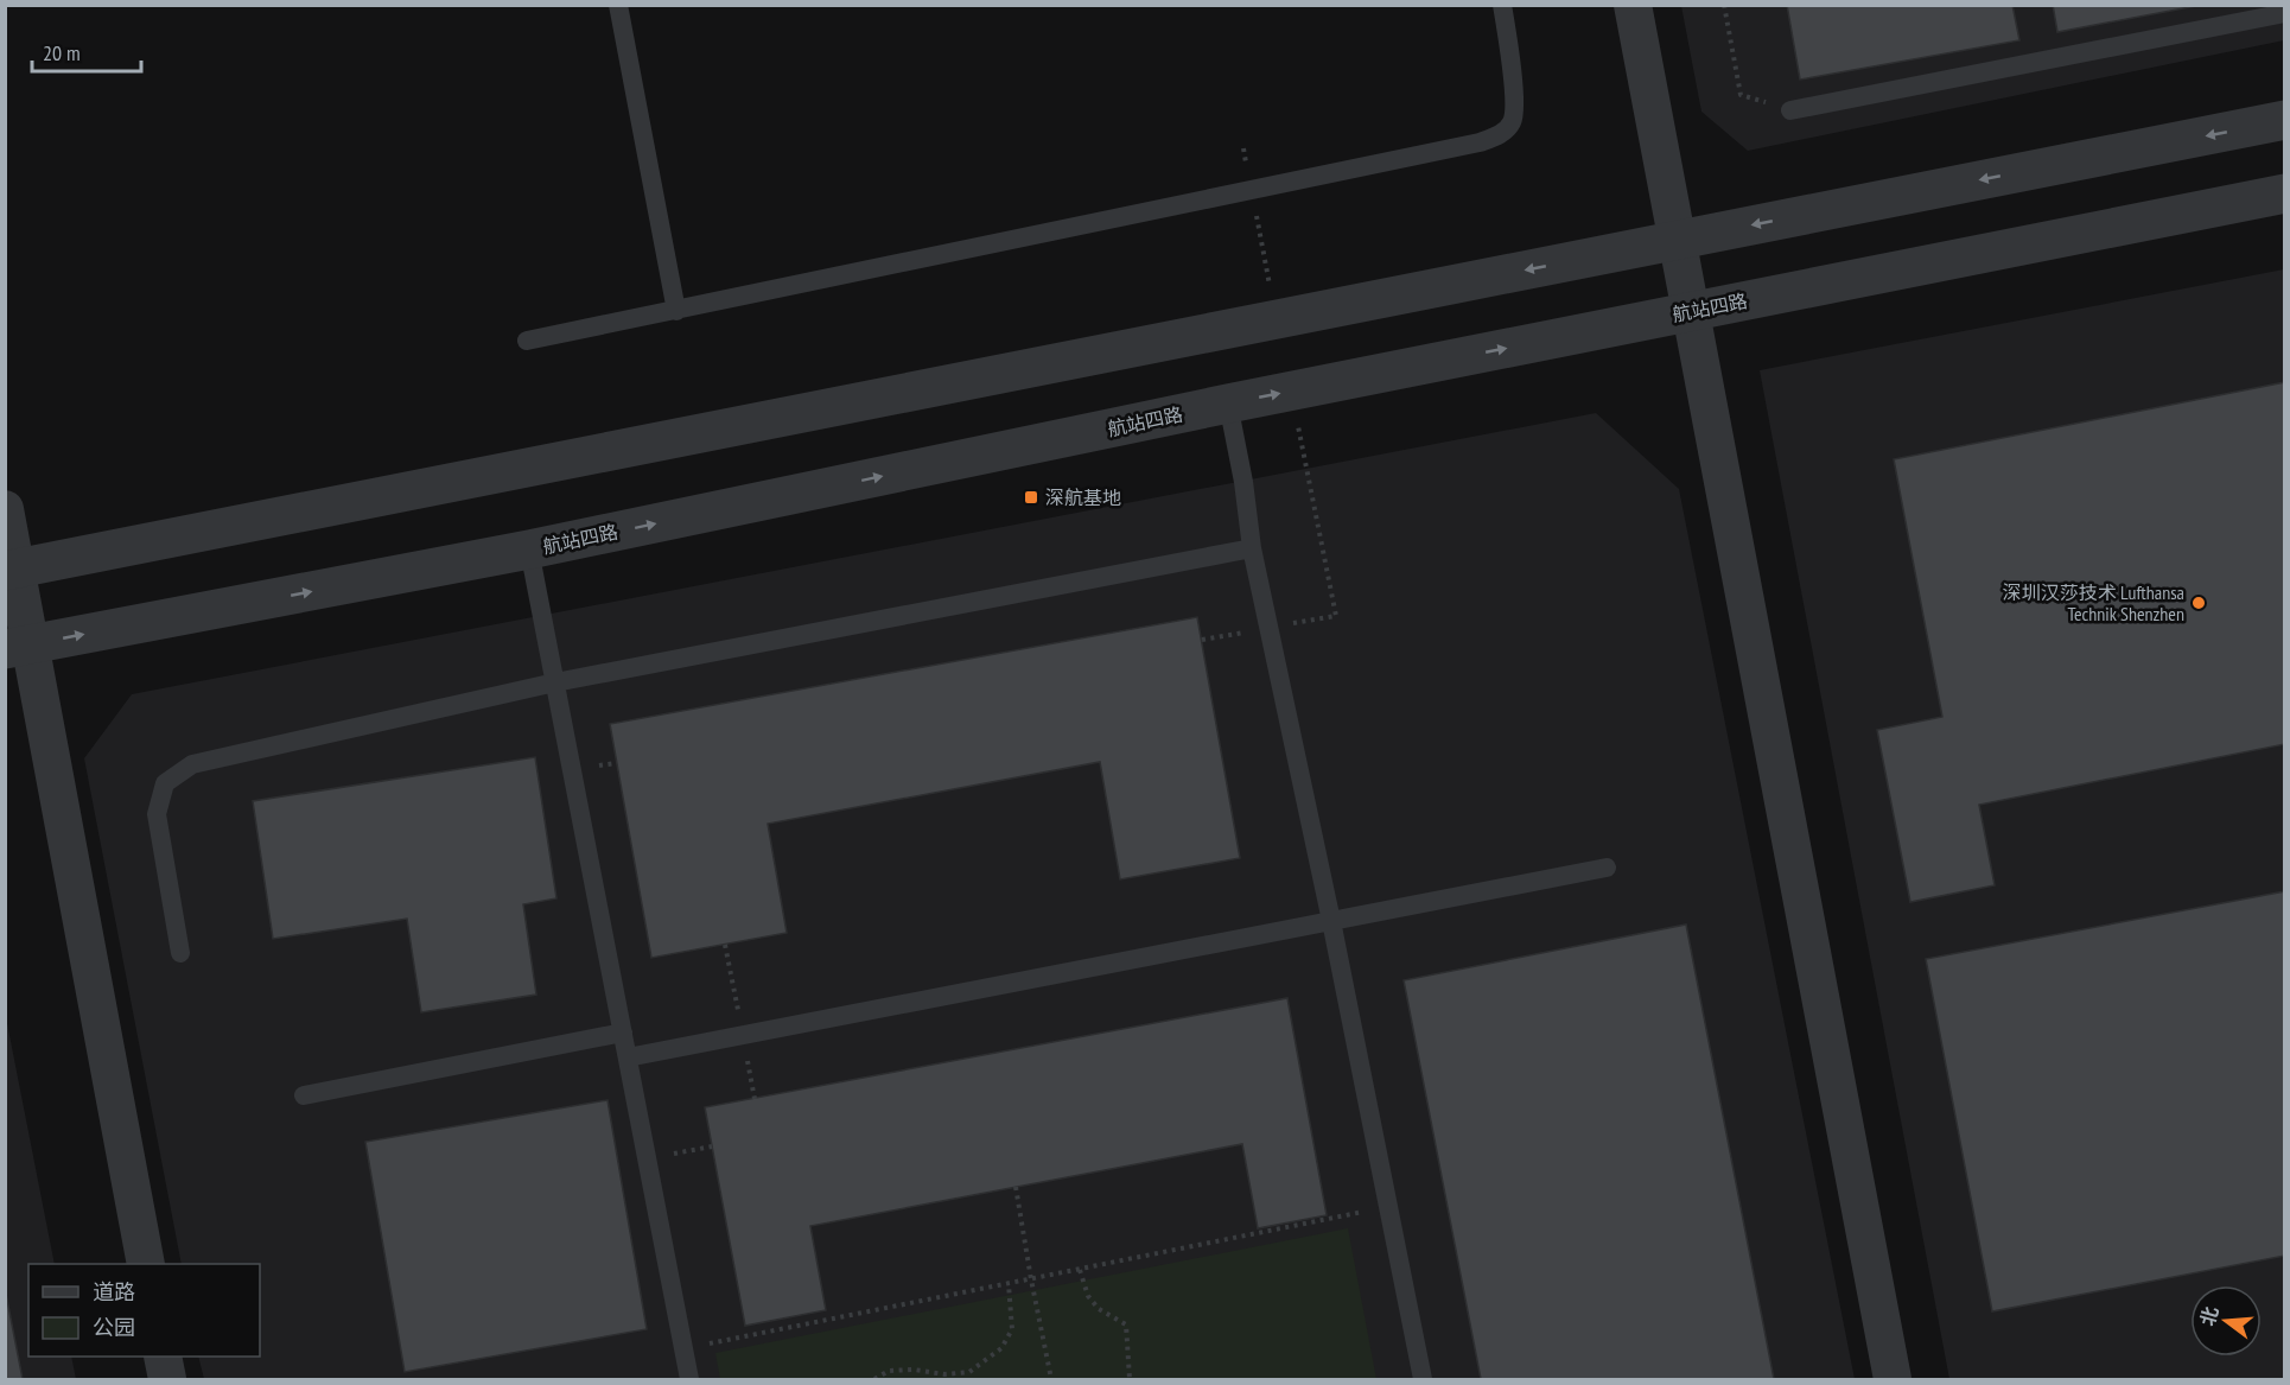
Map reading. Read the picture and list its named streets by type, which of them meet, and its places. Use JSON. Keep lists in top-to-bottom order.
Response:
{
  "streets": {
    "street": ["航站四路"]
  },
  "places": {
    "transit": ["深航基地"],
    "other": ["深圳汉莎技术 Lufthansa Technik Shenzhen"]
  },
  "legend": ["道路", "公园"],
  "scale_bar": "20 m",
  "north": "left"
}
